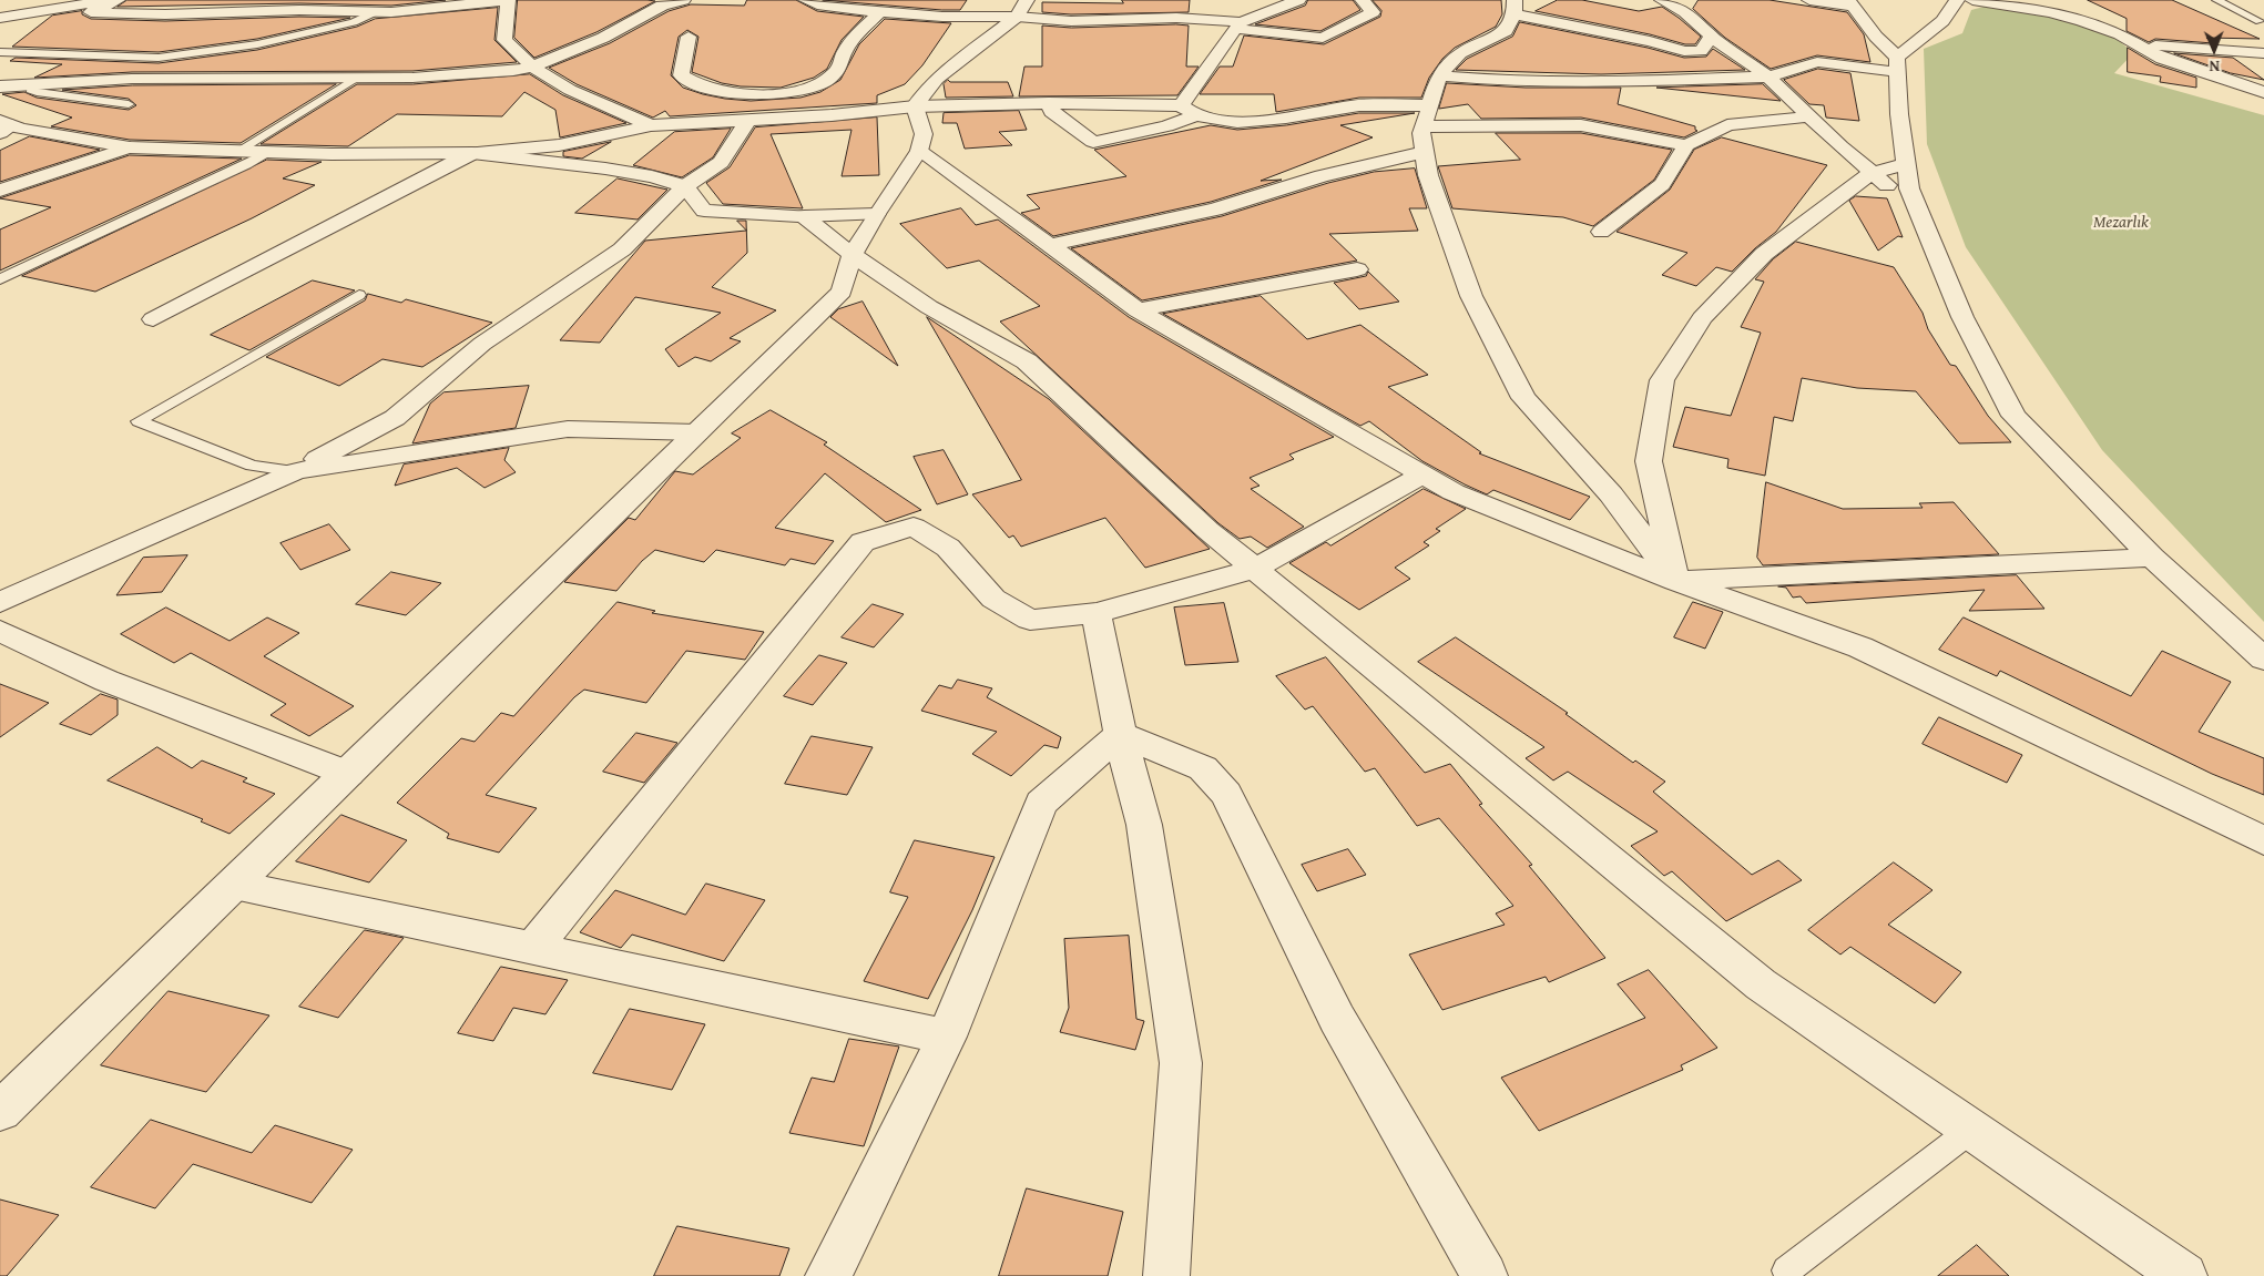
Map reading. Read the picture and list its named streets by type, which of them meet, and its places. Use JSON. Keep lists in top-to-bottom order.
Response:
{
  "parks": ["Mezarlık"],
  "north": "bottom"
}
